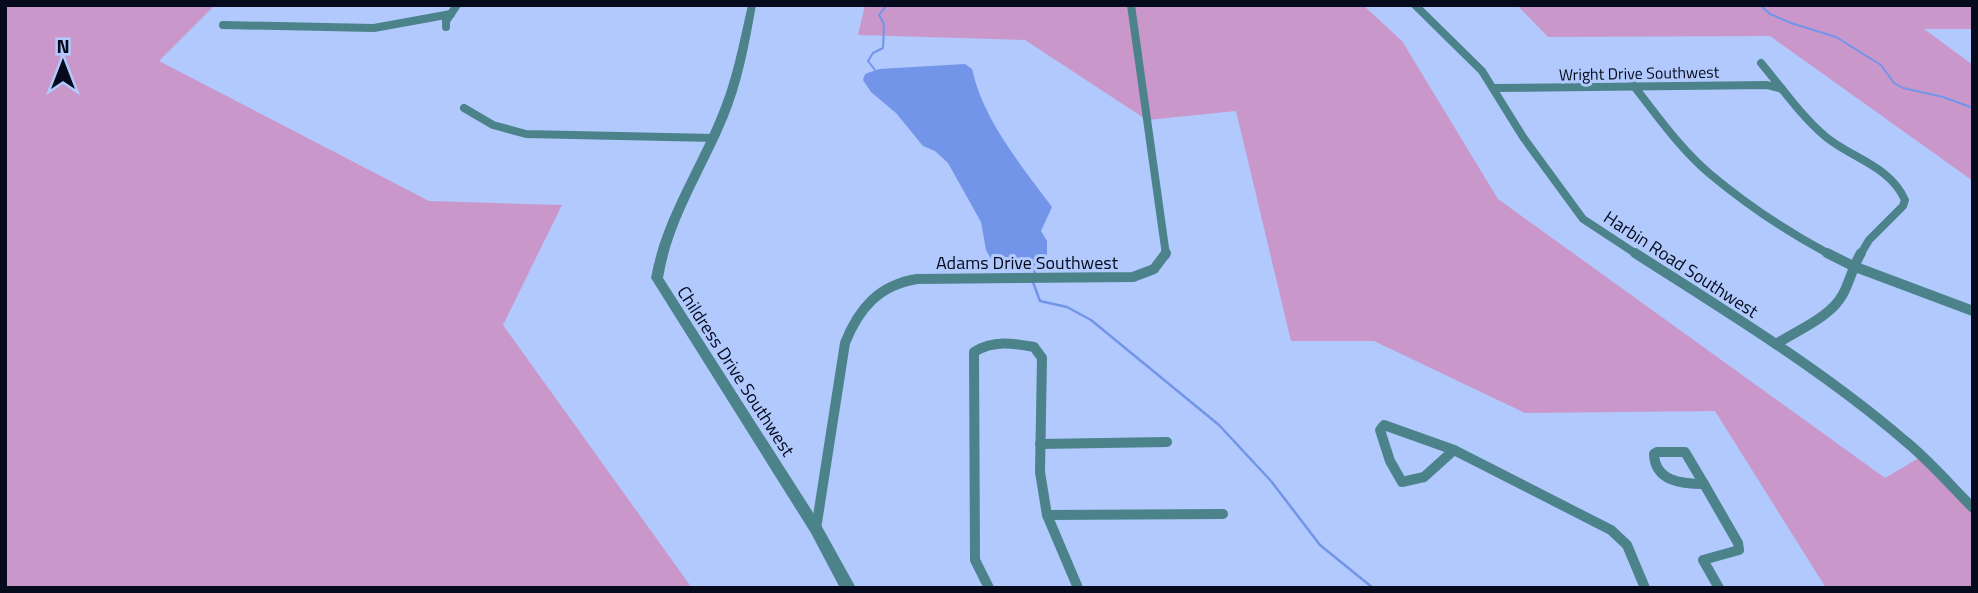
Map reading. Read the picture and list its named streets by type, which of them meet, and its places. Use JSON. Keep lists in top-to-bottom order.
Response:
{
  "streets": {
    "street": [
      "Wright Drive Southwest",
      "Adams Drive Southwest",
      "Harbin Road Southwest",
      "Childress Drive Southwest"
    ]
  },
  "crossings": [
    ["Wright Drive Southwest", "Harbin Road Southwest"],
    ["Adams Drive Southwest", "Childress Drive Southwest"]
  ],
  "north": "top"
}
